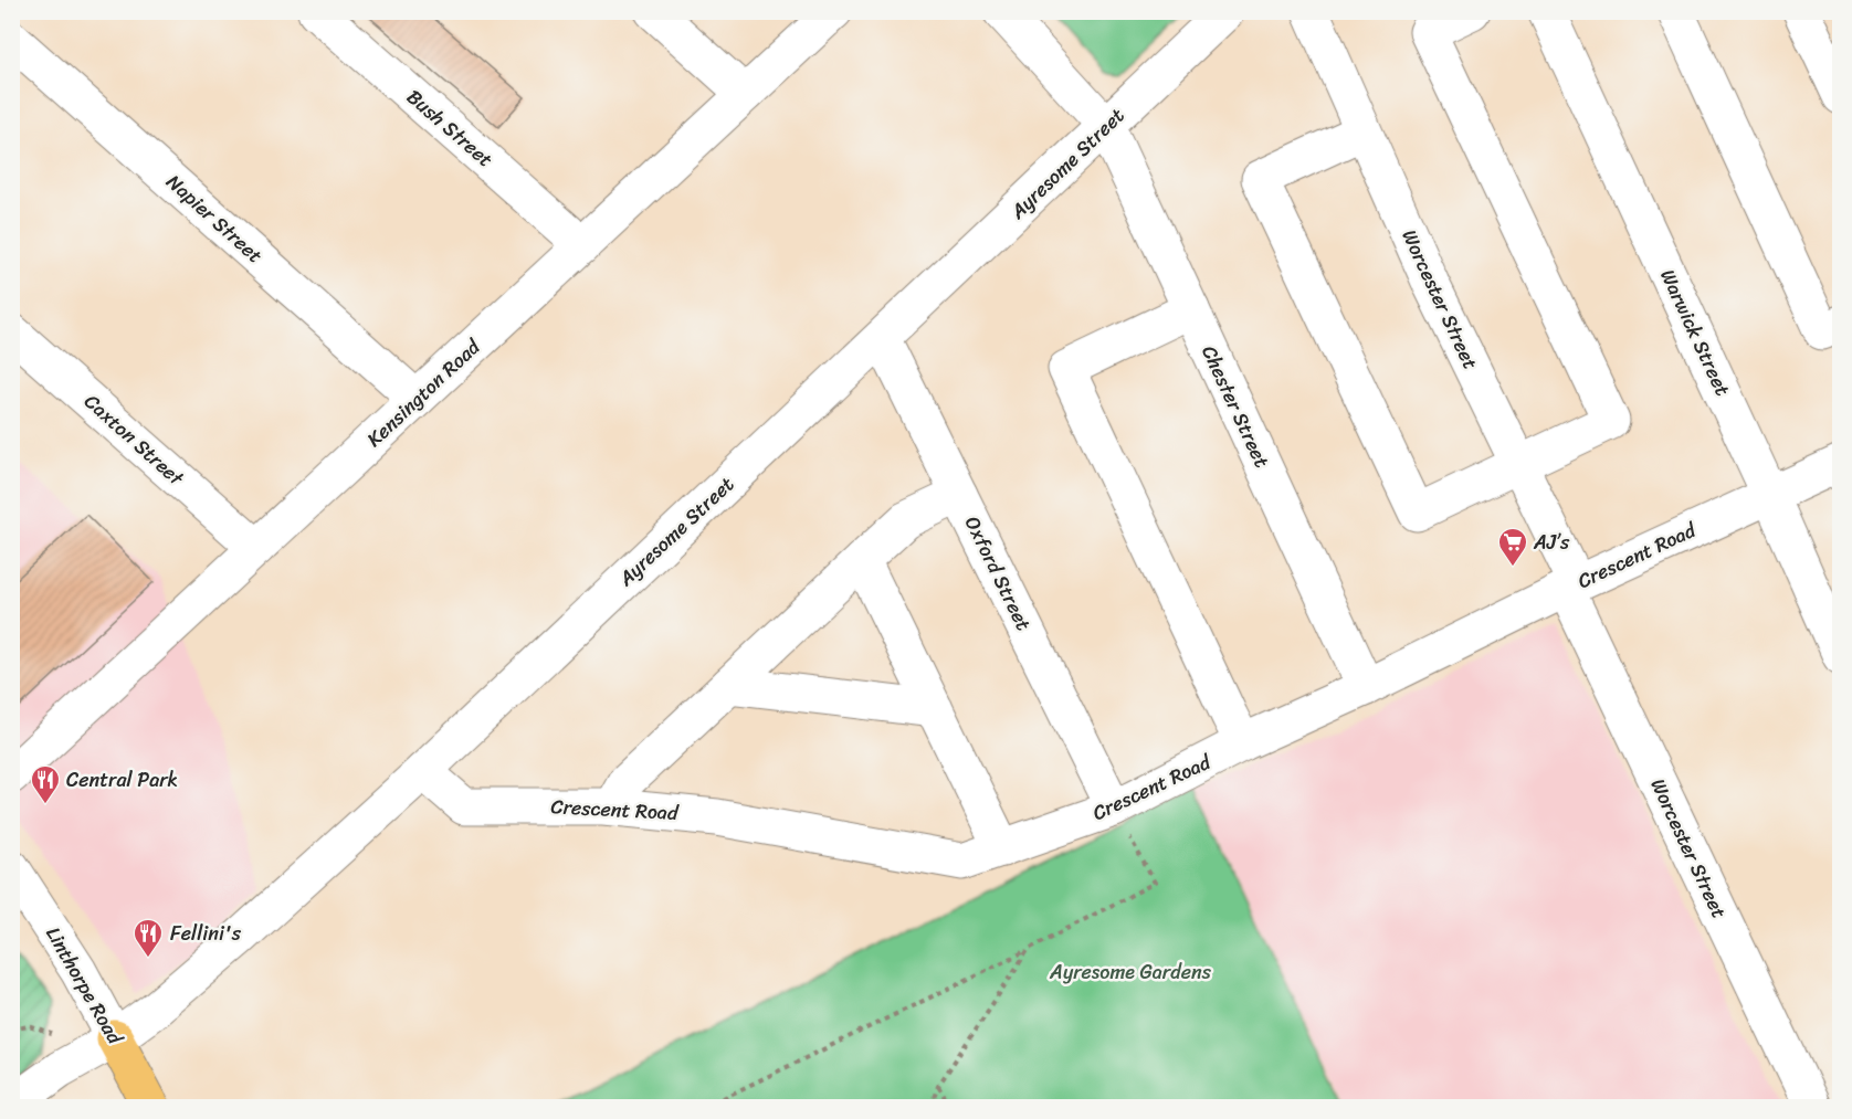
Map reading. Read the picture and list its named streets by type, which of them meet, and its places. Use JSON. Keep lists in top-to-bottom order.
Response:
{
  "streets": {
    "main road": ["Linthorpe Road"],
    "street": [
      "Bush Street",
      "Ayresome Street",
      "Napier Street",
      "Worcester Street",
      "Warwick Street",
      "Kensington Road",
      "Chester Street",
      "Caxton Street",
      "Crescent Road",
      "Oxford Street"
    ]
  },
  "crossings": [
    ["Bush Street", "Kensington Road"],
    ["Ayresome Street", "Chester Street"],
    ["Ayresome Street", "Crescent Road"],
    ["Ayresome Street", "Oxford Street"],
    ["Ayresome Street", "Linthorpe Road"],
    ["Napier Street", "Kensington Road"],
    ["Worcester Street", "Crescent Road"],
    ["Warwick Street", "Crescent Road"],
    ["Kensington Road", "Caxton Street"],
    ["Chester Street", "Crescent Road"],
    ["Crescent Road", "Oxford Street"]
  ],
  "parks": ["Ayresome Gardens"],
  "places": {
    "supermarket": ["AJ’s"],
    "restaurant": ["Central Park", "Fellini's"]
  }
}
